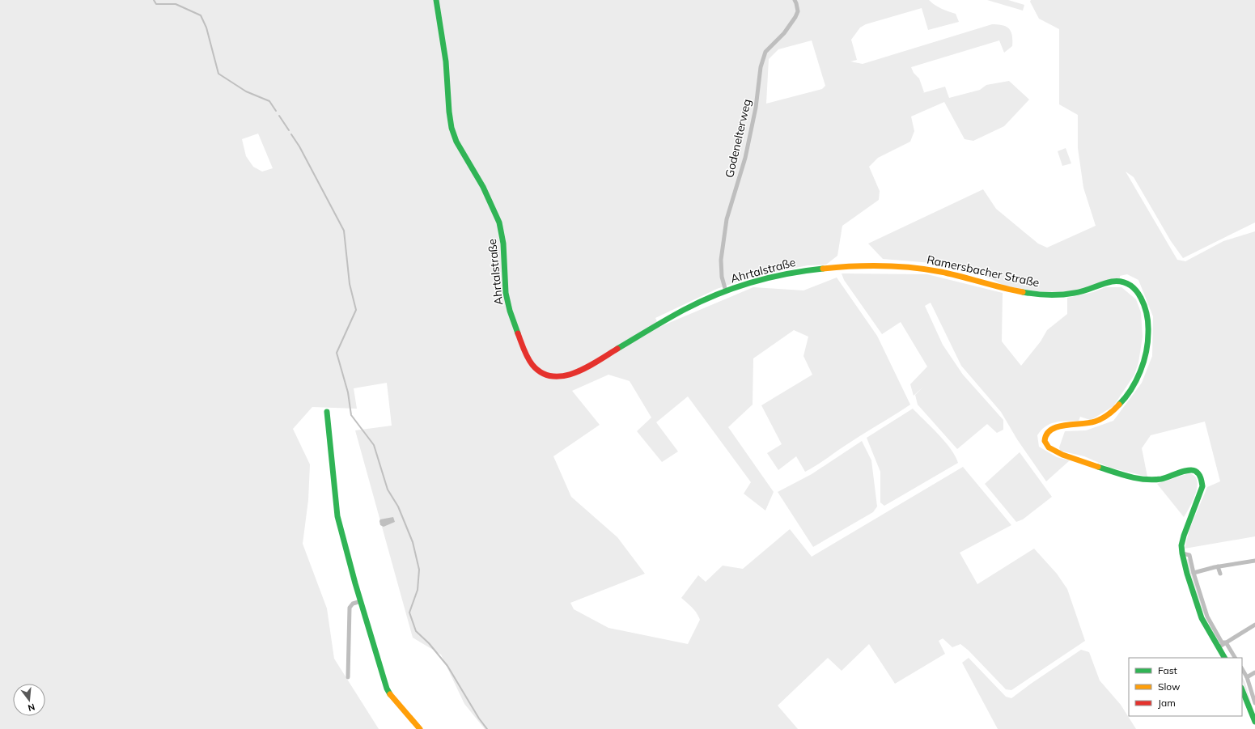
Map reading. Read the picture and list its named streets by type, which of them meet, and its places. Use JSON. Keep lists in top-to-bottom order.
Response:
{
  "streets": {
    "main road": ["Ahrtalstraße", "Ramersbacher Straße"],
    "street": ["Godenelterweg"]
  },
  "crossings": [
    ["Godenelterweg", "Ahrtalstraße"],
    ["Ahrtalstraße", "Ramersbacher Straße"]
  ],
  "legend": ["Fast", "Slow", "Jam"],
  "north": "bottom"
}
